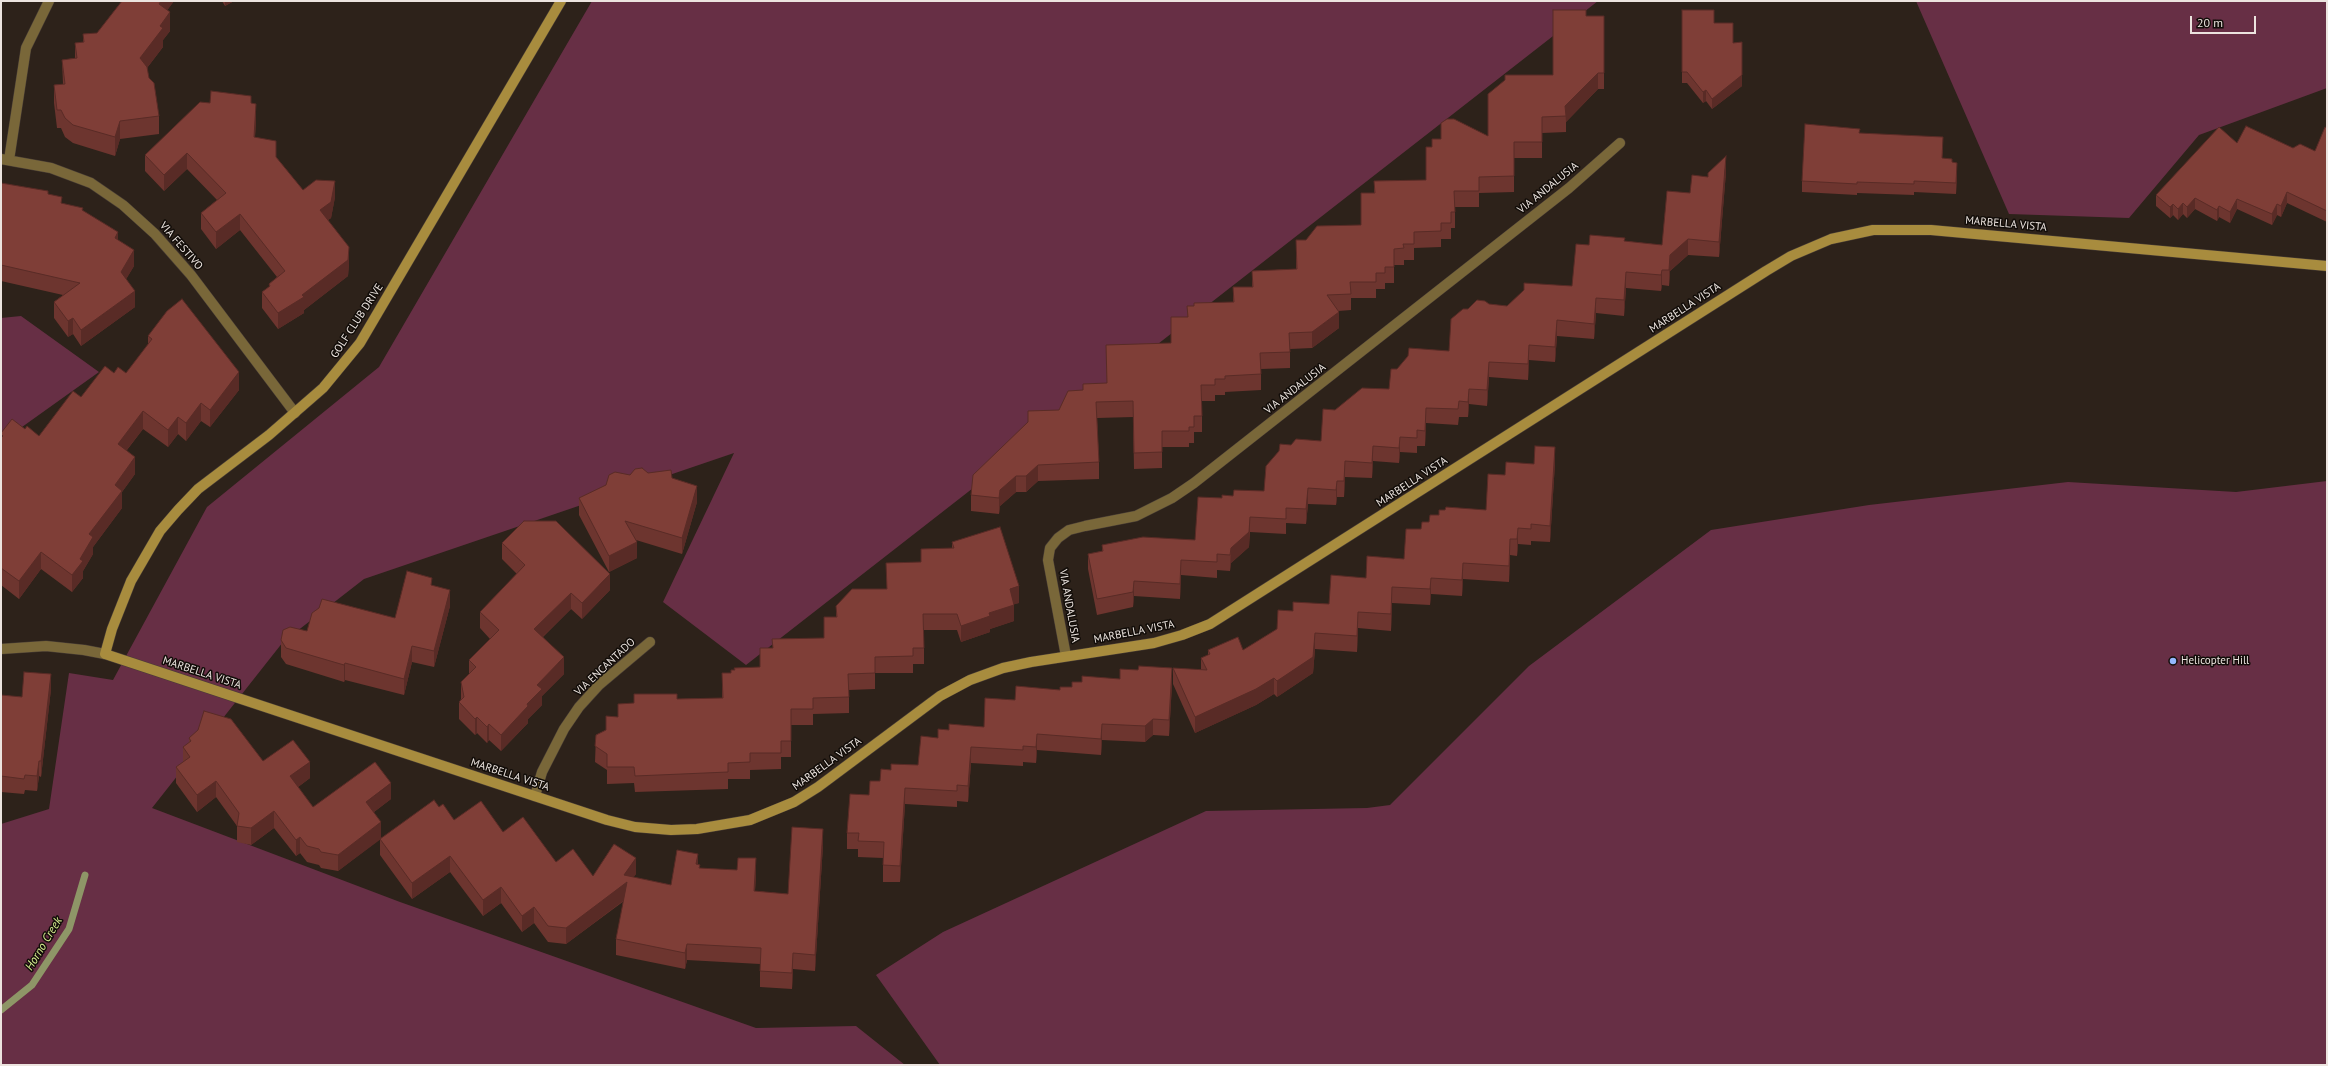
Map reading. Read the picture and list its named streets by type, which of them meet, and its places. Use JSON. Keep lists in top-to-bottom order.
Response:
{
  "streets": {
    "street": [
      "VIA ANDALUSIA",
      "MARBELLA VISTA",
      "VIA FESTIVO",
      "GOLF CLUB DRIVE",
      "VIA ENCANTADO"
    ]
  },
  "crossings": [
    ["VIA ANDALUSIA", "MARBELLA VISTA"],
    ["MARBELLA VISTA", "GOLF CLUB DRIVE"],
    ["MARBELLA VISTA", "VIA ENCANTADO"],
    ["VIA FESTIVO", "GOLF CLUB DRIVE"]
  ],
  "water": ["Horno Creek"],
  "places": ["Helicopter Hill"],
  "scale_bar": "20 m"
}
